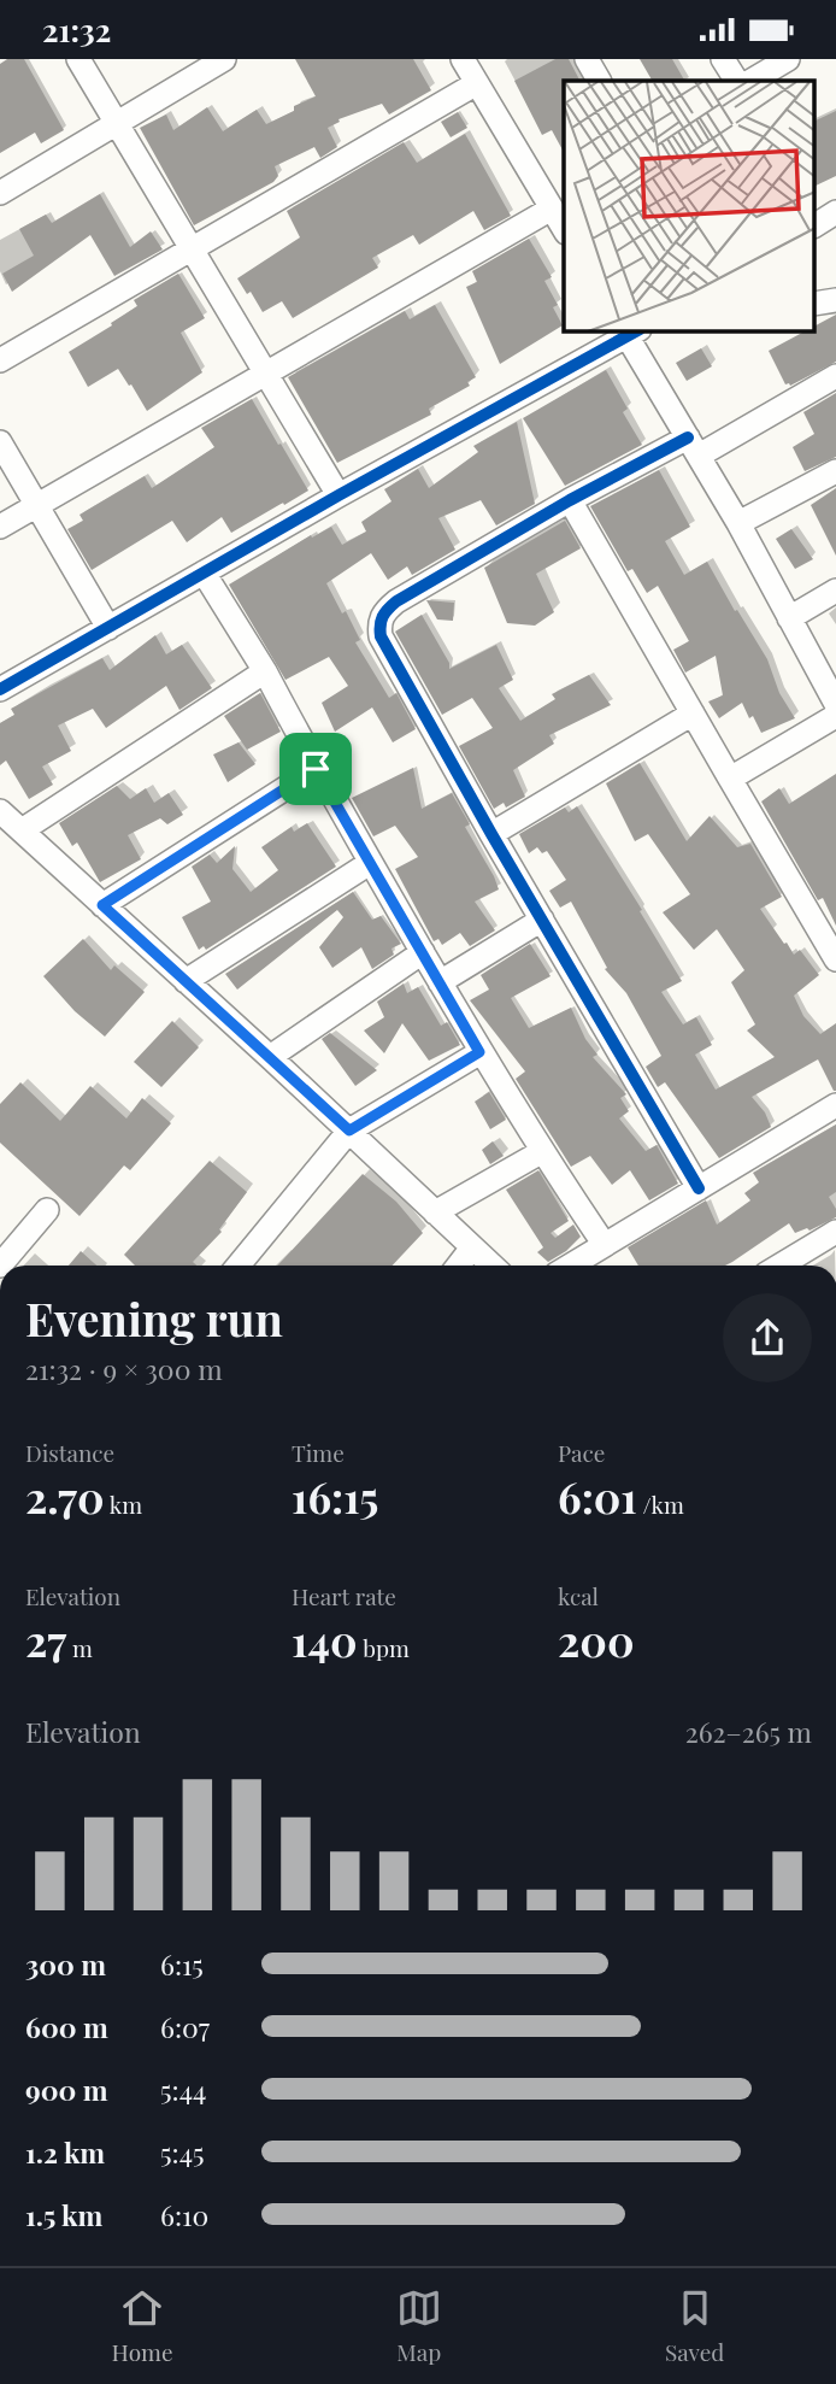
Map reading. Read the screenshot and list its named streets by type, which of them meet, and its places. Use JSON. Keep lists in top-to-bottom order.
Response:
{
  "page": {
    "status": "21:32",
    "heading": ["Evening run", "21:32 · 9 × 300 m"],
    "stats": [
      ["Distance", "2.70 km"],
      ["Time", "16:15"],
      ["Pace", "6:01 /km"],
      ["Elevation", "27 m"],
      ["Heart rate", "140 bpm"],
      ["kcal", "200"]
    ],
    "chart": ["Elevation", "262–265 m"],
    "list": [
      {
        "name": "300 m",
        "note": "6:15"
      },
      {
        "name": "600 m",
        "note": "6:07"
      },
      {
        "name": "900 m",
        "note": "5:44"
      },
      {
        "name": "1.2 km",
        "note": "5:45"
      },
      {
        "name": "1.5 km",
        "note": "6:10"
      }
    ],
    "tabs": ["Home", "Map", "Saved"]
  }
}
